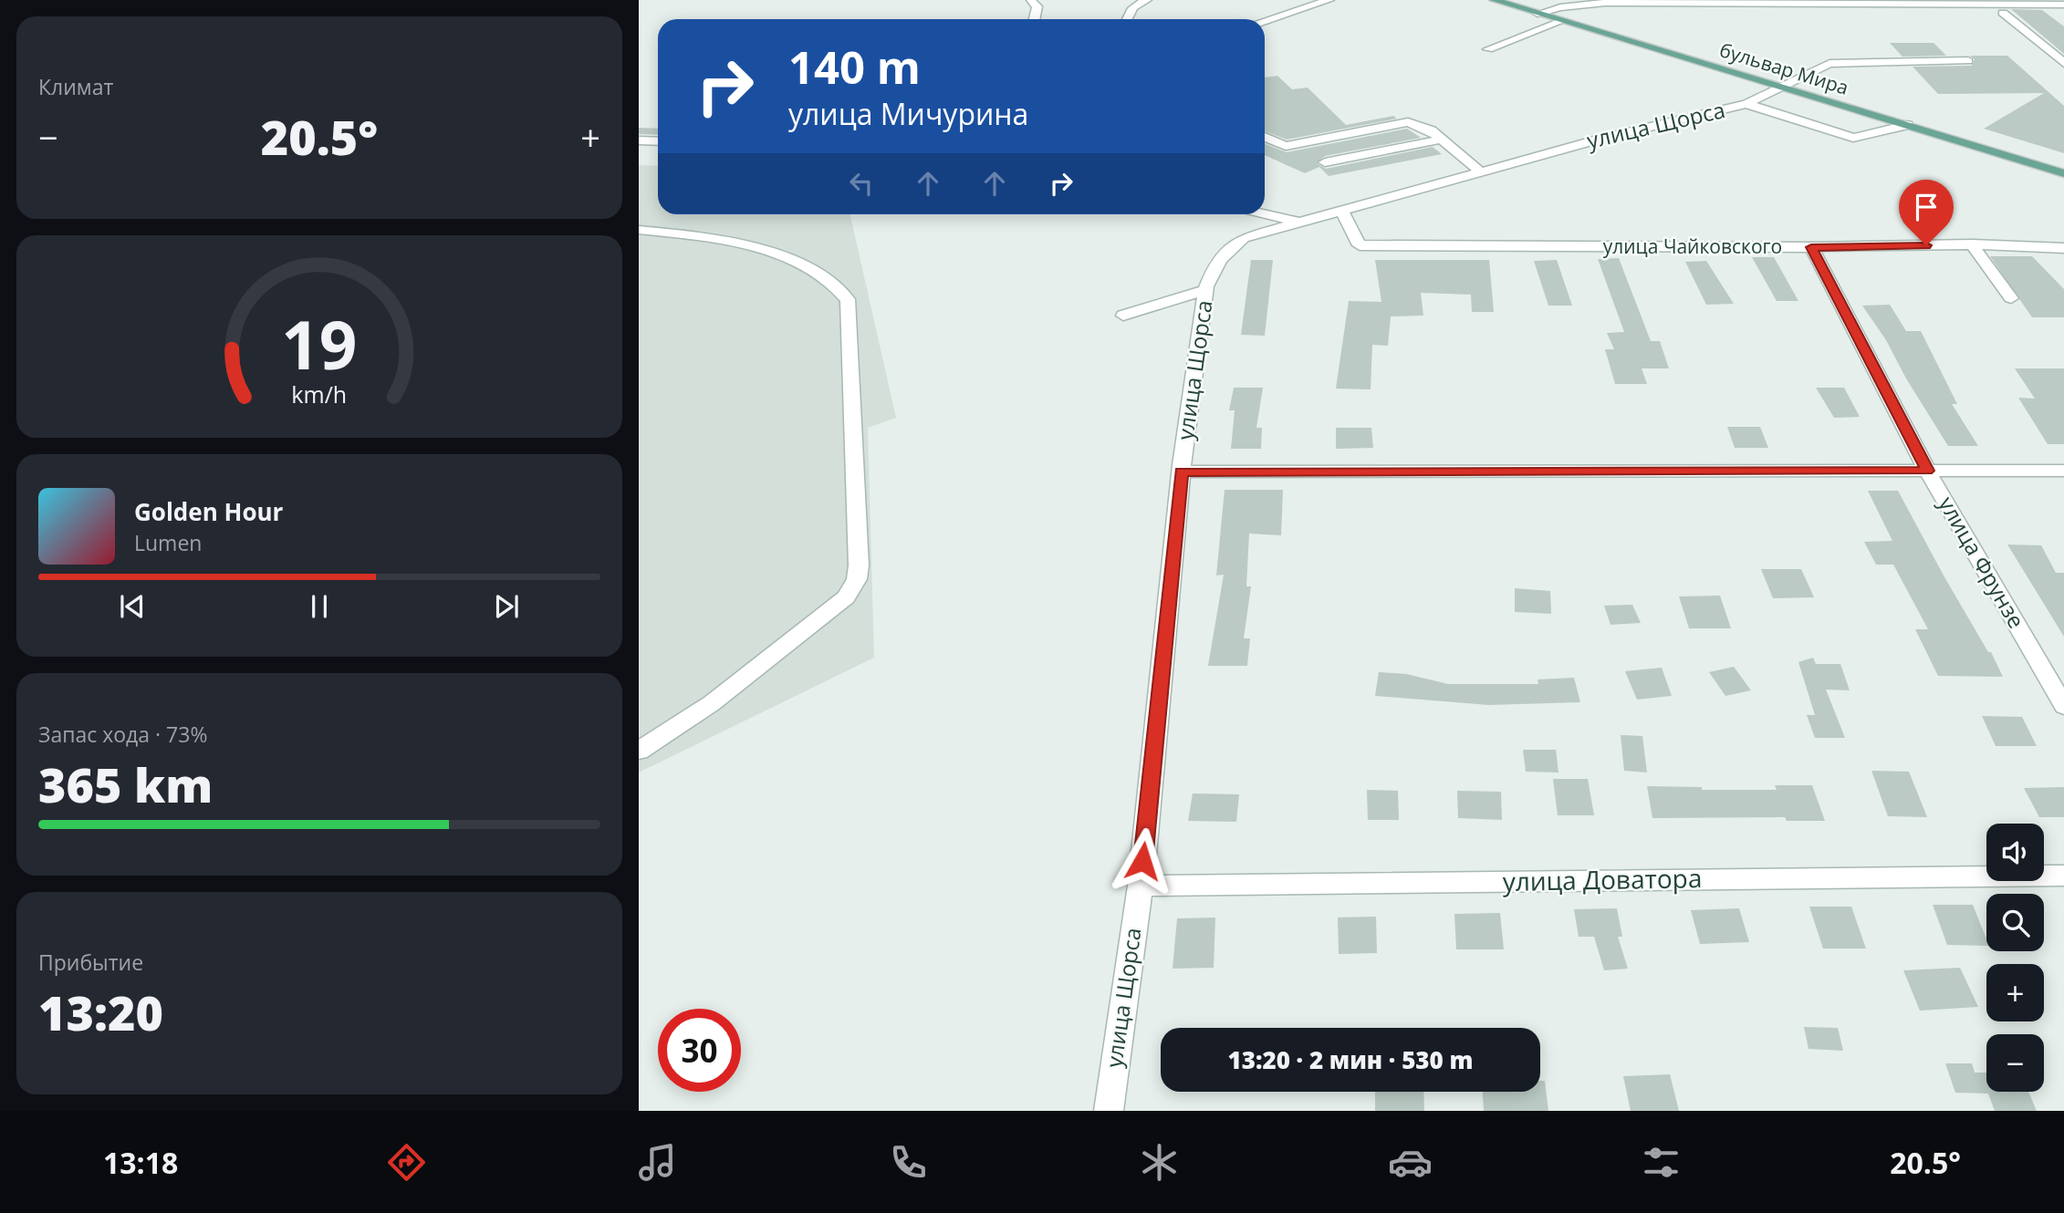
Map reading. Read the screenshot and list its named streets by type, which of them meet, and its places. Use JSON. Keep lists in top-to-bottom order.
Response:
{
  "streets": {
    "main road": ["бульвар Мира"],
    "street": [
      "улица Щорса",
      "улица Чайковского",
      "улица Фрунзе",
      "улица Доватора"
    ]
  },
  "crossings": [
    ["бульвар Мира", "улица Щорса"],
    ["улица Щорса", "улица Чайковского"],
    ["улица Щорса", "улица Доватора"],
    ["улица Чайковского", "улица Фрунзе"]
  ],
  "page": {
    "tile": [
      "Климат",
      ["Запас хода · 73%", "365 km"],
      ["Прибытие", "13:20"]
    ],
    "turn": ["140 m", "улица Мичурина"],
    "heat": ["−", "20.5°", "+"],
    "song": ["Golden Hour", "Lumen"],
    "map_buttons": ["+", "−"],
    "limit": "30",
    "trip": "13:20 · 2 мин · 530 m",
    "tabs": ["13:18", "20.5°"],
    "gauge": ["19", "km/h"]
  }
}
